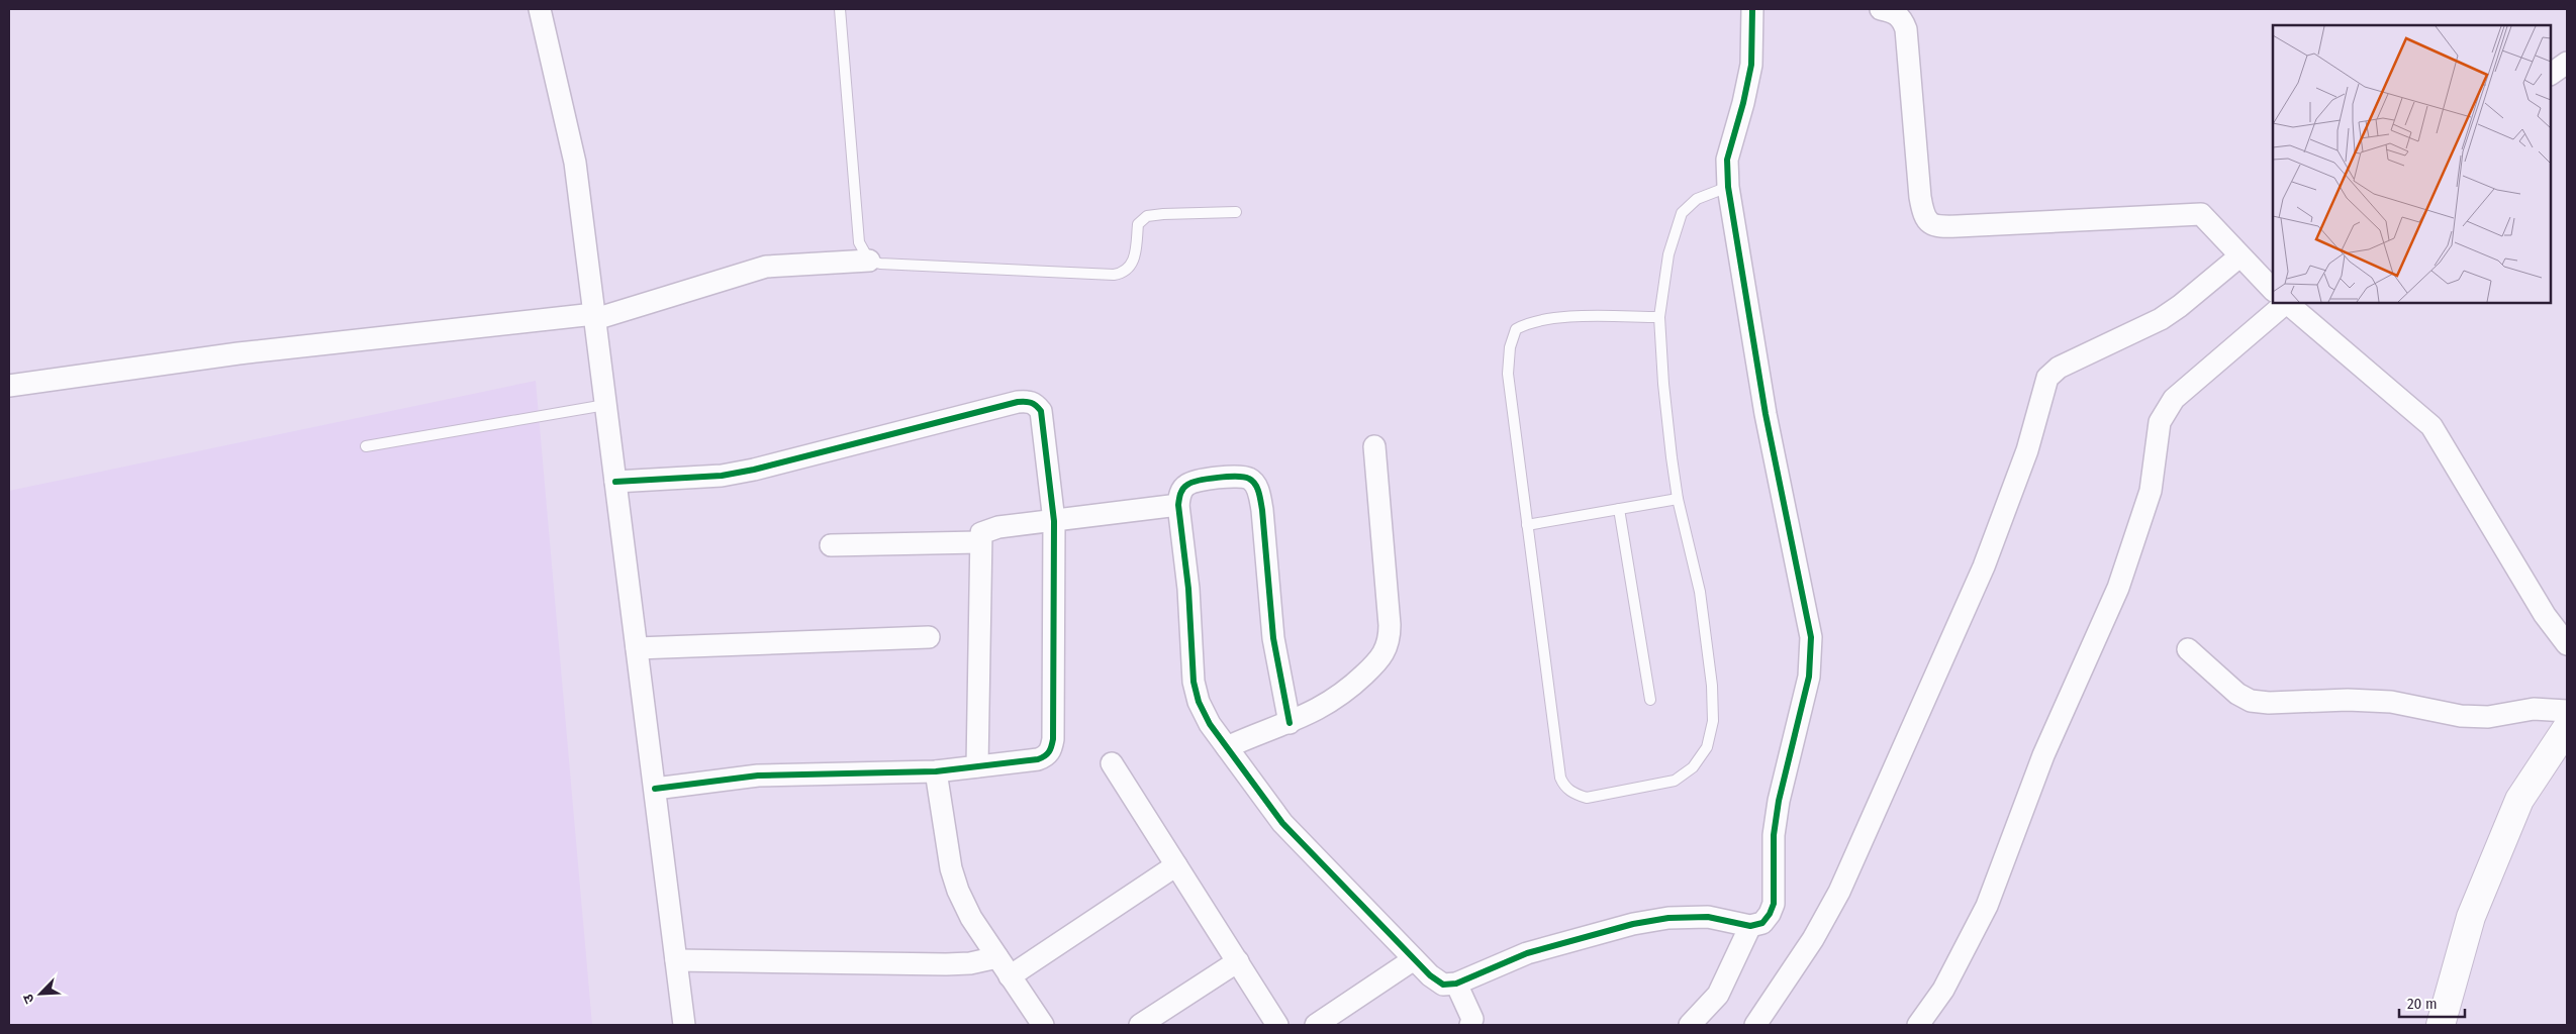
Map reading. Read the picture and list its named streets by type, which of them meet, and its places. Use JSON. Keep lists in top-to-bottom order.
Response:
{
  "scale_bar": "20 m",
  "north": "bottom left"
}
